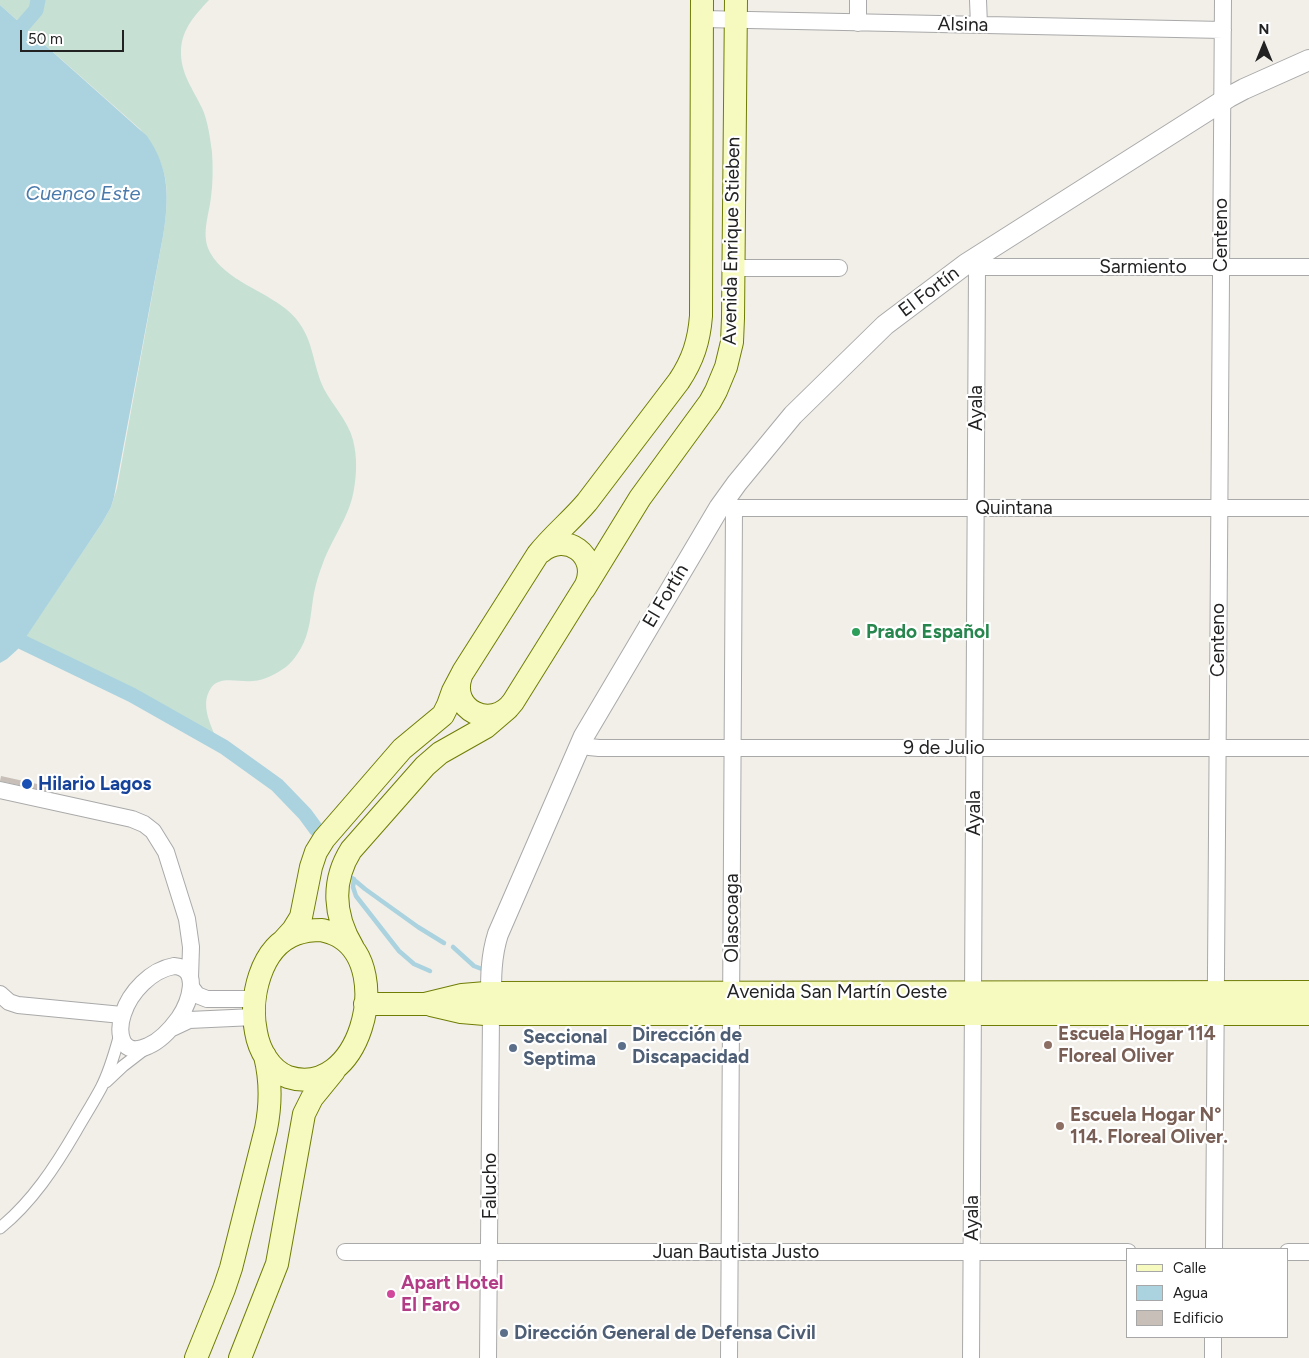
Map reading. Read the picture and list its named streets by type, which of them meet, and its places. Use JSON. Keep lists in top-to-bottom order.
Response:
{
  "streets": {
    "main road": ["Avenida Enrique Stieben", "Avenida San Martín Oeste"],
    "street": [
      "Alsina",
      "Centeno",
      "Sarmiento",
      "El Fortín",
      "Ayala",
      "Quintana",
      "9 de Julio",
      "Olascoaga",
      "Falucho",
      "Juan Bautista Justo"
    ]
  },
  "crossings": [
    ["Alsina", "Centeno"],
    ["Alsina", "Avenida Enrique Stieben"],
    ["Centeno", "Sarmiento"],
    ["Centeno", "El Fortín"],
    ["Centeno", "Quintana"],
    ["Centeno", "9 de Julio"],
    ["Centeno", "Avenida San Martín Oeste"],
    ["Avenida Enrique Stieben", "Avenida San Martín Oeste"],
    ["Sarmiento", "El Fortín"],
    ["Sarmiento", "Ayala"],
    ["El Fortín", "Ayala"],
    ["El Fortín", "Quintana"],
    ["El Fortín", "9 de Julio"],
    ["El Fortín", "Olascoaga"],
    ["El Fortín", "Avenida San Martín Oeste"],
    ["El Fortín", "Falucho"],
    ["Ayala", "Quintana"],
    ["Ayala", "9 de Julio"],
    ["Ayala", "Avenida San Martín Oeste"],
    ["Ayala", "Juan Bautista Justo"],
    ["Quintana", "Olascoaga"],
    ["9 de Julio", "Olascoaga"],
    ["Olascoaga", "Avenida San Martín Oeste"],
    ["Olascoaga", "Juan Bautista Justo"],
    ["Avenida San Martín Oeste", "Falucho"],
    ["Falucho", "Juan Bautista Justo"]
  ],
  "water": ["Cuenco Este"],
  "places": [
    "Prado Español",
    "Hilario Lagos",
    "Escuela Hogar 114 Floreal Oliver",
    "Dirección de Discapacidad",
    "Seccional Septima",
    "Escuela Hogar N° 114. Floreal Oliver.",
    "Apart Hotel El Faro",
    "Dirección General de Defensa Civil"
  ],
  "legend": ["Calle", "Agua", "Edificio"],
  "scale_bar": "50 m",
  "north": "top"
}
